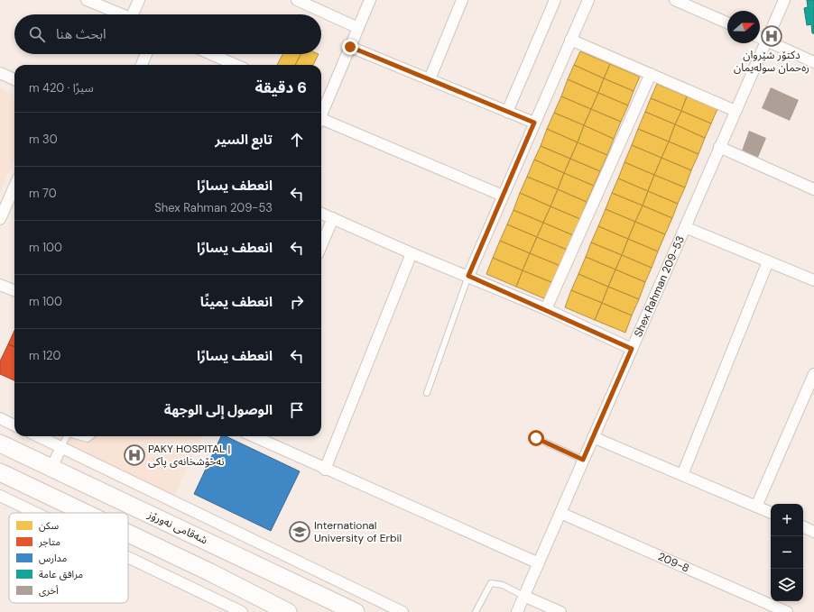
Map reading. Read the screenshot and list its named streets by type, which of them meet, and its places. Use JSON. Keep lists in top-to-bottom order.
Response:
{
  "streets": {
    "main road": ["شەقامی نەورۆز"],
    "street": ["Shex Rahman 209-53", "209-8"]
  },
  "crossings": [
    ["Shex Rahman 209-53", "209-8"]
  ],
  "places": {
    "hospital": ["دکتۆر شێروان رەحمان سولەیمان", "PAKY HOSPITAL | نەخۆشخانەی پاکی"],
    "school or university": ["International University of Erbil"]
  },
  "legend": [
    "سكن",
    "متاجر",
    "مدارس",
    "مرافق عامة",
    "أخرى"
  ],
  "north": "right",
  "page": {
    "search": "ابحث هنا",
    "heading": ["6 دقيقة", "سيرًا · 420 m"],
    "list": [
      ["تابع السير", "30 m"],
      ["انعطف يسارًا", "Shex Rahman 209-53", "70 m"],
      ["انعطف يسارًا", "100 m"],
      ["انعطف يمينًا", "100 m"],
      ["انعطف يسارًا", "120 m"],
      "الوصول إلى الوجهة"
    ],
    "map_buttons": ["+", "−"]
  }
}
